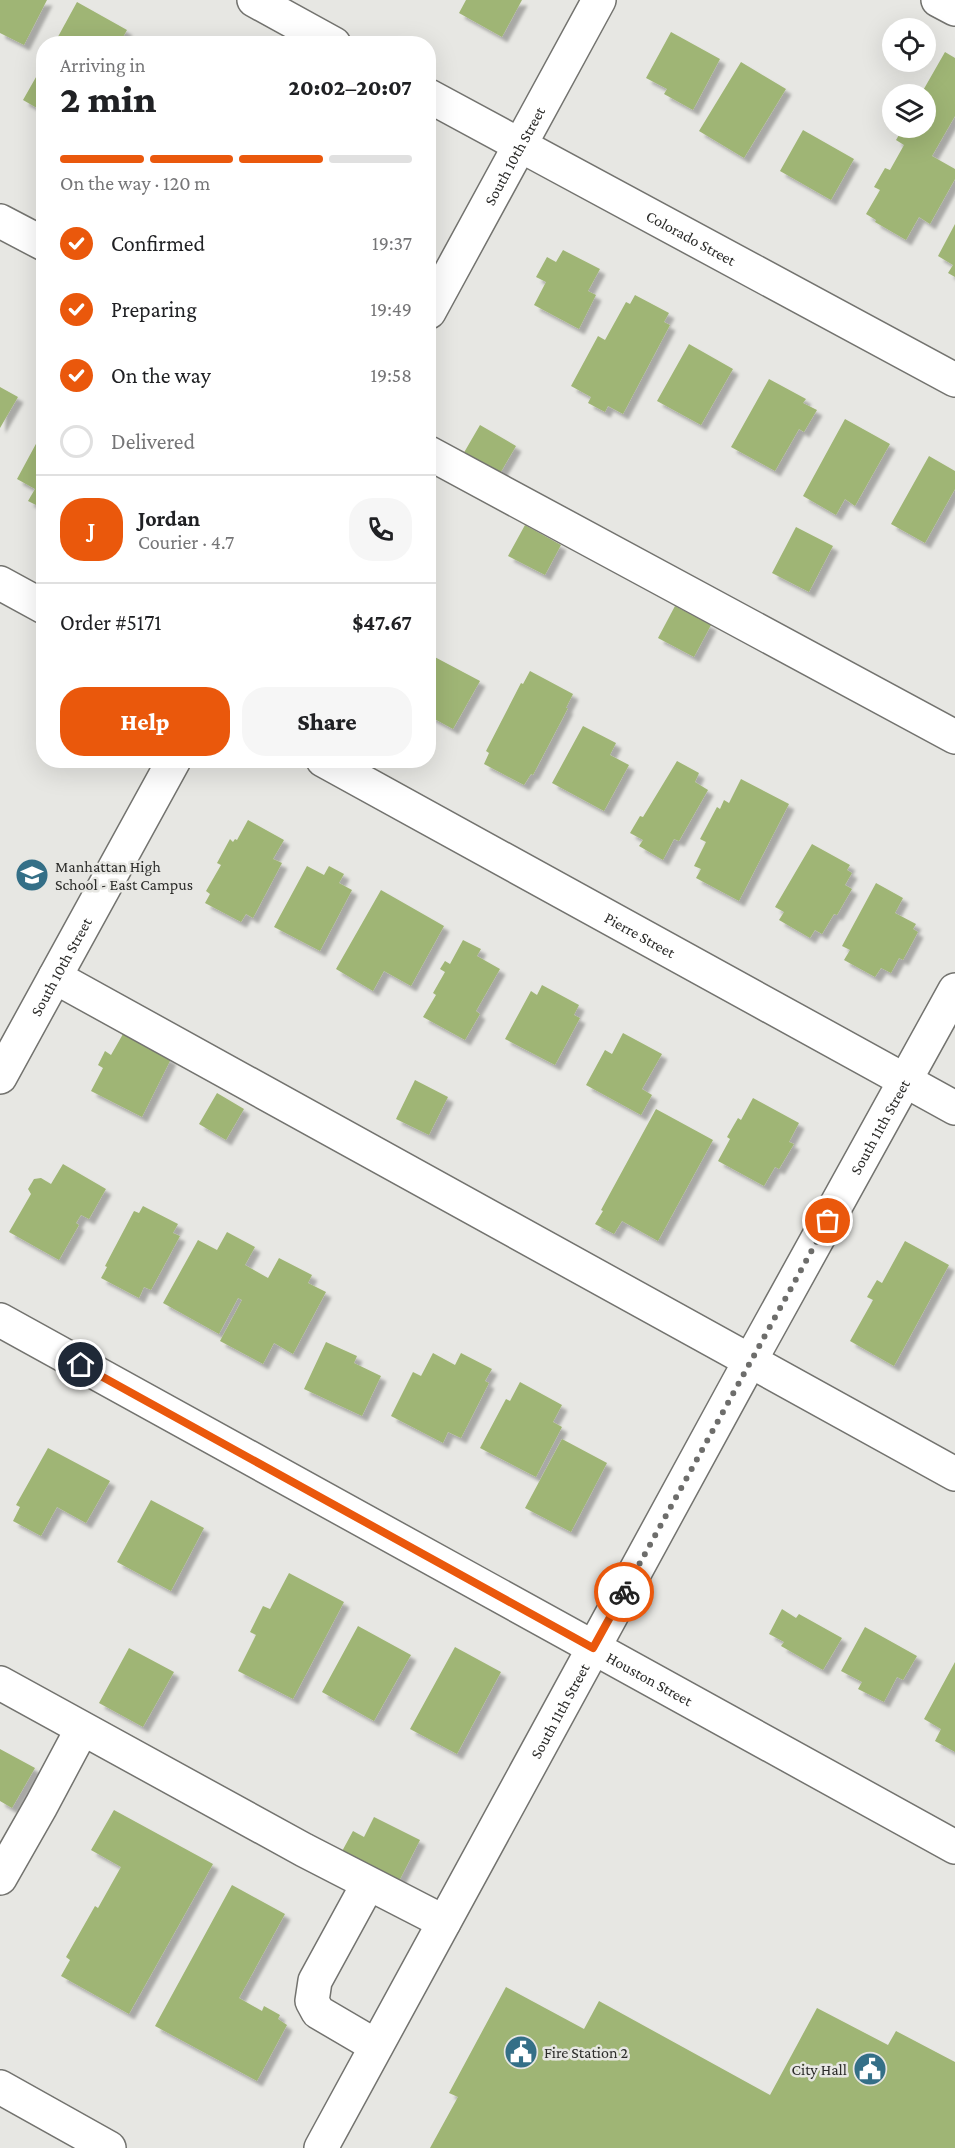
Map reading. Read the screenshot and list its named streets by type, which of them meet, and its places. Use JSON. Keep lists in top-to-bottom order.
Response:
{
  "streets": {
    "street": [
      "South 10th Street",
      "Colorado Street",
      "Pierre Street",
      "South 11th Street",
      "Houston Street"
    ]
  },
  "crossings": [
    ["South 10th Street", "Colorado Street"],
    ["Pierre Street", "South 11th Street"],
    ["South 11th Street", "Houston Street"]
  ],
  "places": {
    "school or university": ["Manhattan High School - East Campus"],
    "public building": ["Fire Station 2", "City Hall"]
  },
  "page": {
    "heading": ["2 min", "Arriving in", "20:02–20:07"],
    "panel": [
      "Jordan",
      "Courier · 4.7",
      "Order #5171",
      "$47.67"
    ],
    "bar": "On the way · 120 m",
    "list": [
      ["Confirmed", "19:37"],
      ["Preparing", "19:49"],
      ["On the way", "19:58"],
      "Delivered"
    ],
    "round": "J",
    "buttons": ["Help", "Share"]
  }
}
